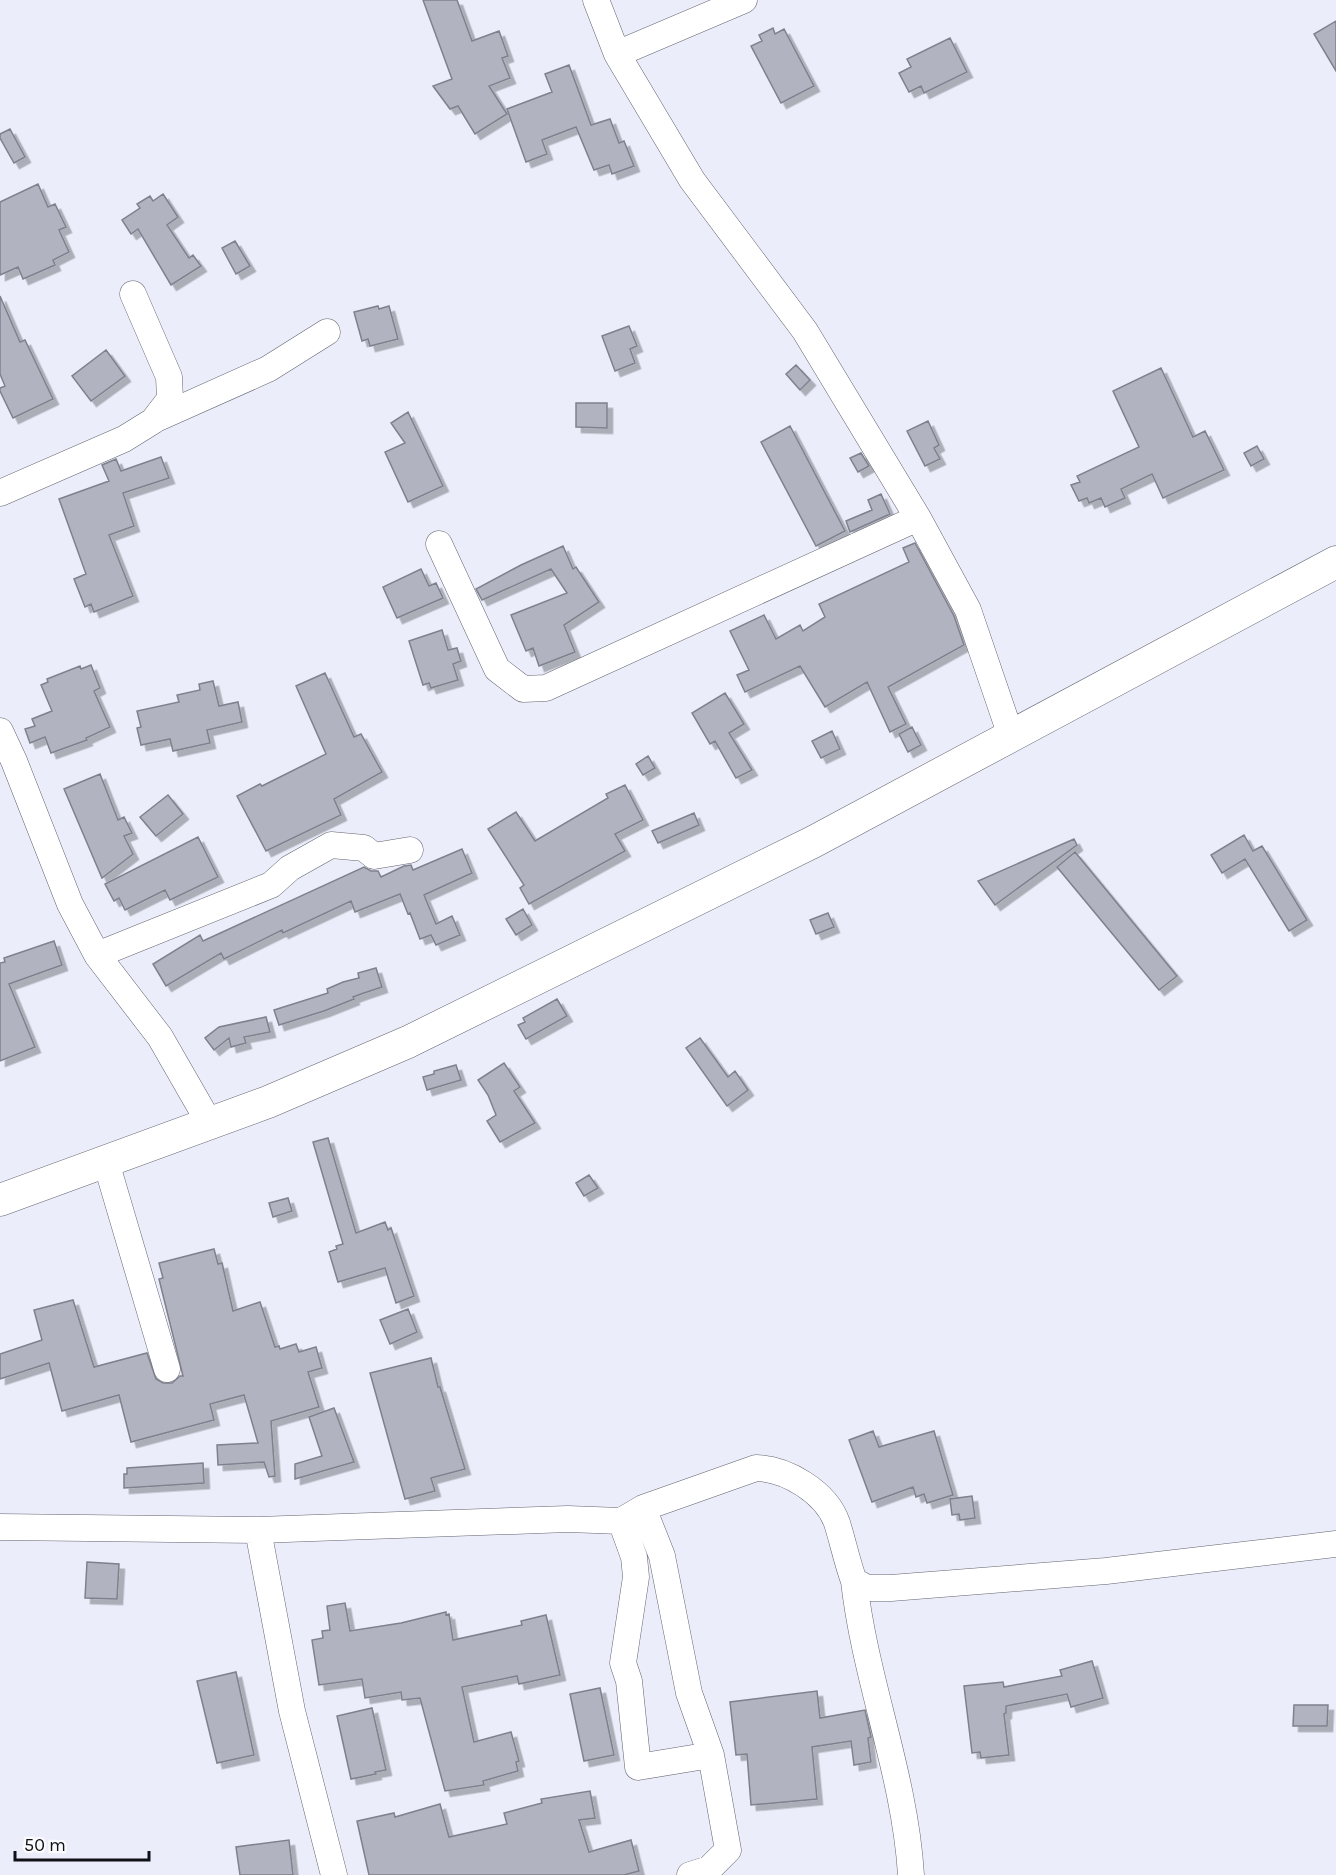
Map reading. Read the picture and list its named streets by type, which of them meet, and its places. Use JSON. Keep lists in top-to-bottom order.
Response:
{
  "scale_bar": "50 m"
}
